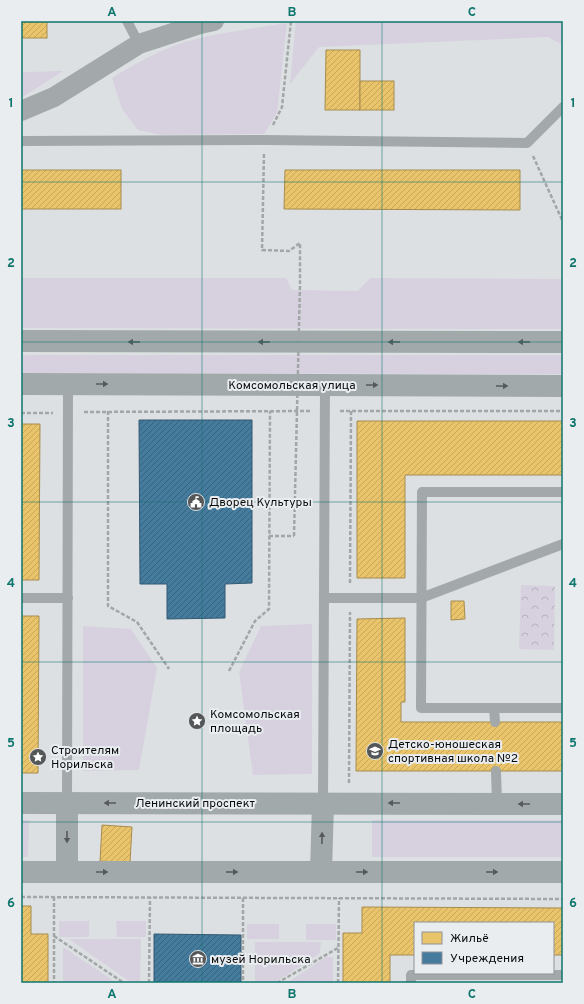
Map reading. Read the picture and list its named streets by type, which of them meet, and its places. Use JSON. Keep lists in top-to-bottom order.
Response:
{
  "streets": {
    "main road": ["Комсомольская улица", "Ленинский проспект"]
  },
  "places": {
    "public building": ["Дворец Культуры"],
    "place": ["Комсомольская площадь", "Строителям Норильска"],
    "school or university": ["Детско-юношеская спортивная школа №2"],
    "museum": ["музей Норильска"]
  },
  "legend": ["Жильё", "Учреждения"],
  "grid": {
    "columns": ["A", "B", "C"],
    "rows": [
      "1",
      "2",
      "3",
      "4",
      "5",
      "6"
    ]
  }
}
